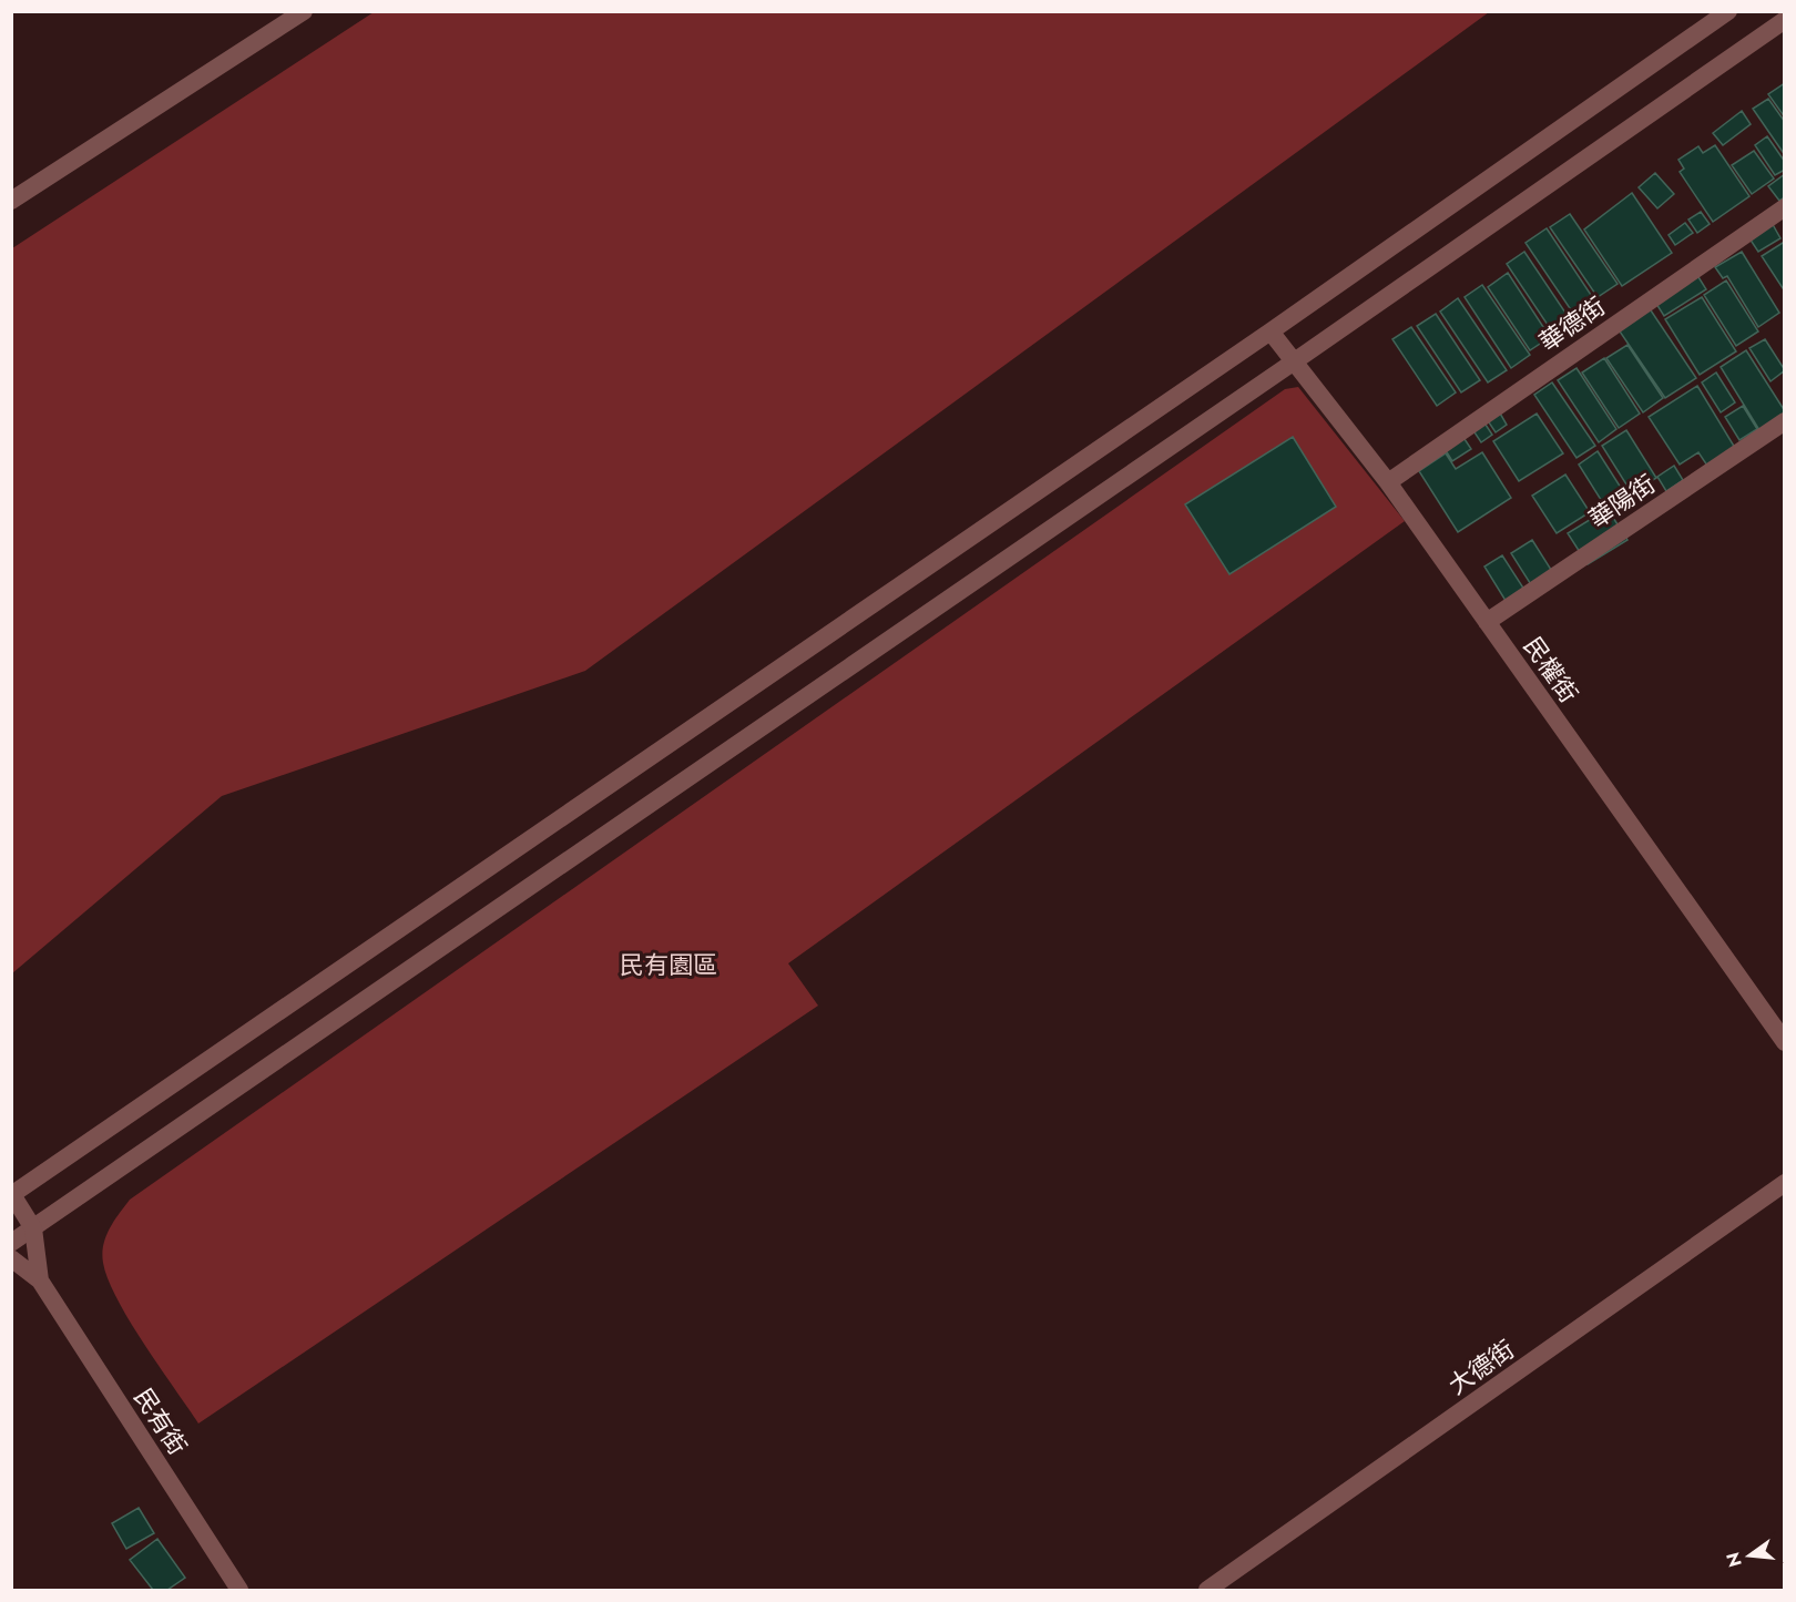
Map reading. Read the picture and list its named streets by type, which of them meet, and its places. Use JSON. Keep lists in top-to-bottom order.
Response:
{
  "streets": {
    "street": [
      "華德街",
      "華陽街",
      "民權街",
      "大德街",
      "民有街"
    ]
  },
  "crossings": [
    ["華德街", "民權街"],
    ["華陽街", "民權街"]
  ],
  "parks": ["民有園區"],
  "north": "left"
}
